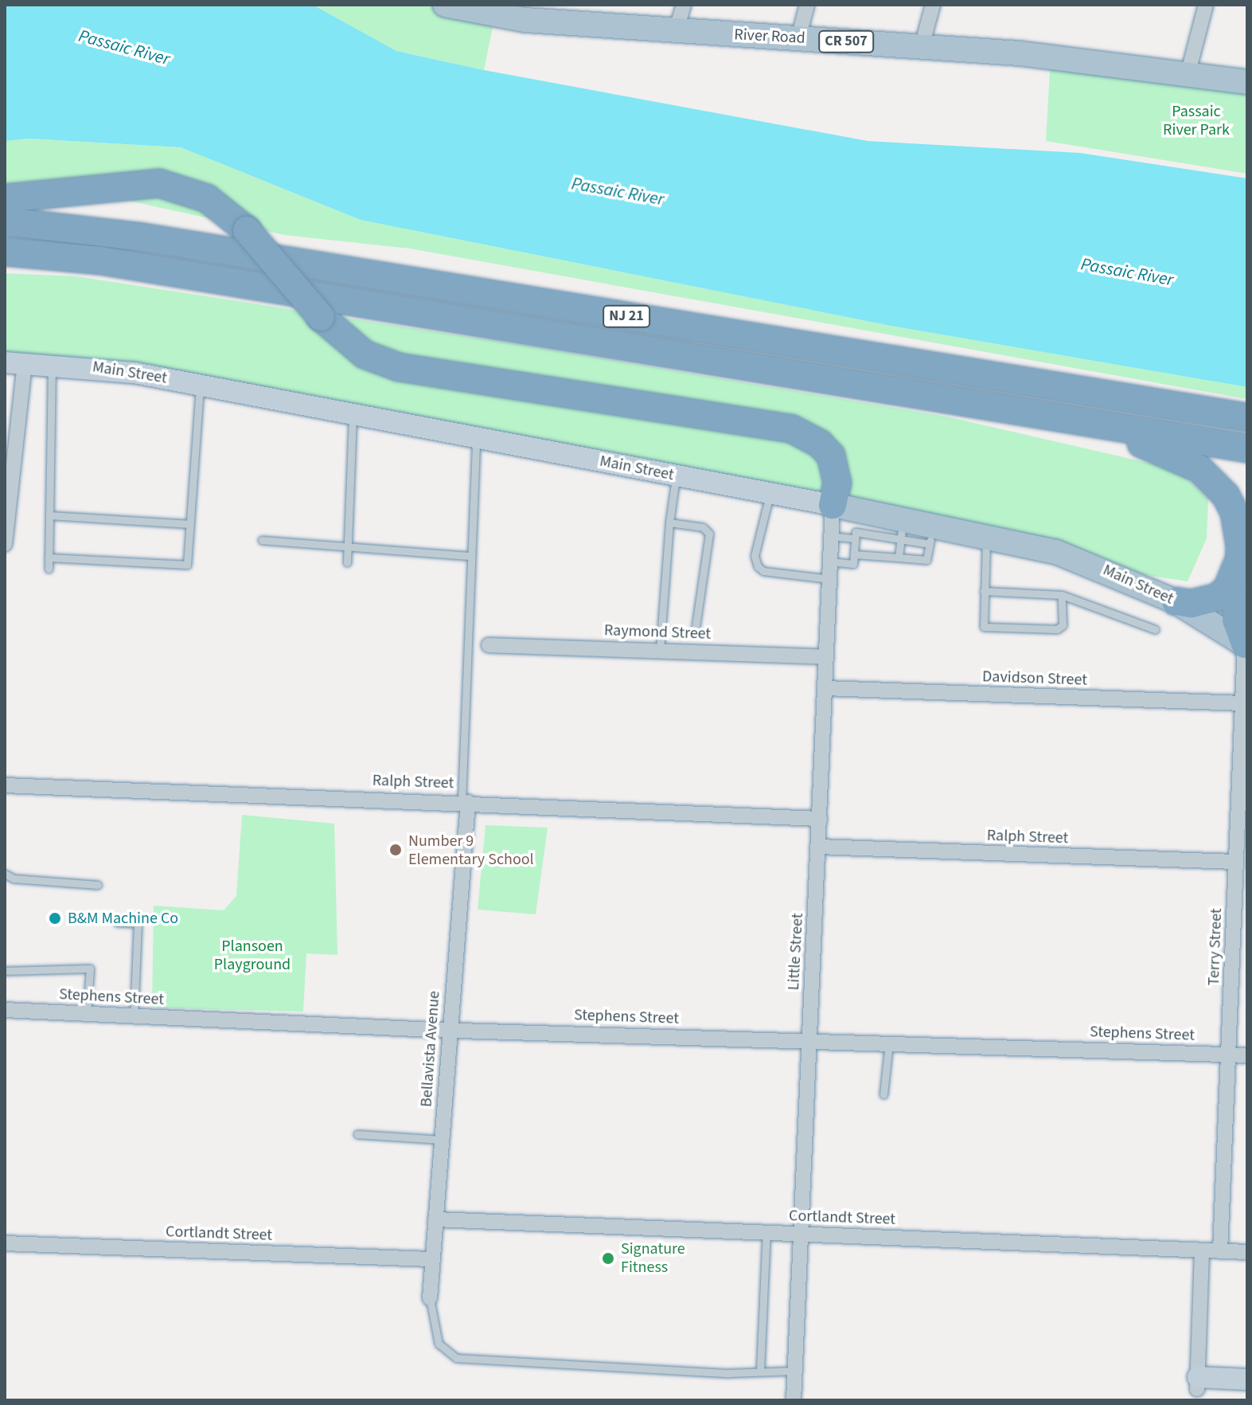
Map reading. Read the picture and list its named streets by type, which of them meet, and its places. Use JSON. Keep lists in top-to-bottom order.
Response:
{
  "streets": {
    "highway": ["NJ 21"],
    "main road": ["River Road", "CR 507", "Main Street"],
    "street": [
      "Raymond Street",
      "Davidson Street",
      "Ralph Street",
      "Terry Street",
      "Little Street",
      "Stephens Street",
      "Bellavista Avenue",
      "Cortlandt Street"
    ]
  },
  "crossings": [
    ["Main Street", "Terry Street"],
    ["Main Street", "Little Street"],
    ["Raymond Street", "Little Street"],
    ["Davidson Street", "Terry Street"],
    ["Davidson Street", "Little Street"],
    ["Ralph Street", "Terry Street"],
    ["Ralph Street", "Little Street"],
    ["Ralph Street", "Bellavista Avenue"],
    ["Terry Street", "Stephens Street"],
    ["Terry Street", "Cortlandt Street"],
    ["Little Street", "Stephens Street"],
    ["Little Street", "Cortlandt Street"],
    ["Stephens Street", "Bellavista Avenue"],
    ["Bellavista Avenue", "Cortlandt Street"]
  ],
  "water": ["Passaic River"],
  "parks": ["Passaic River Park", "Plansoen Playground"],
  "places": ["Number 9 Elementary School", "B&M Machine Co", "Signature Fitness"]
}
